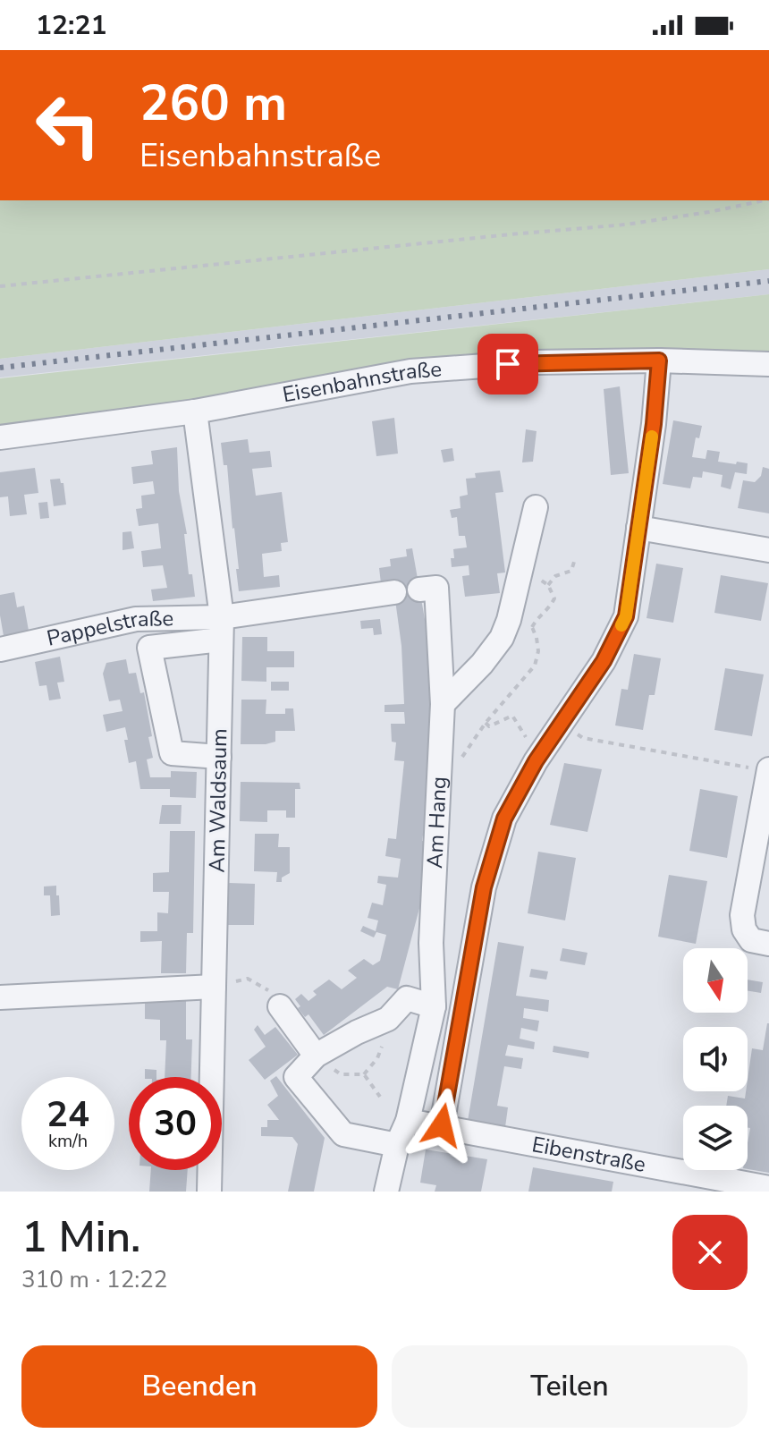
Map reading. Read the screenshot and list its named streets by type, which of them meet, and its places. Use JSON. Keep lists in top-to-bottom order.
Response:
{
  "streets": {
    "street": [
      "Eisenbahnstraße",
      "Pappelstraße",
      "Am Waldsaum",
      "Am Hang",
      "Eibenstraße"
    ]
  },
  "crossings": [
    ["Eisenbahnstraße", "Am Waldsaum"],
    ["Pappelstraße", "Am Waldsaum"],
    ["Am Hang", "Eibenstraße"]
  ],
  "north": "bottom",
  "page": {
    "status": "12:21",
    "turn": ["260 m", "Eisenbahnstraße"],
    "speed": "24 km/h",
    "limit": "30",
    "heading": ["1 Min.", "310 m · 12:22"],
    "buttons": ["Beenden", "Teilen"]
  }
}
